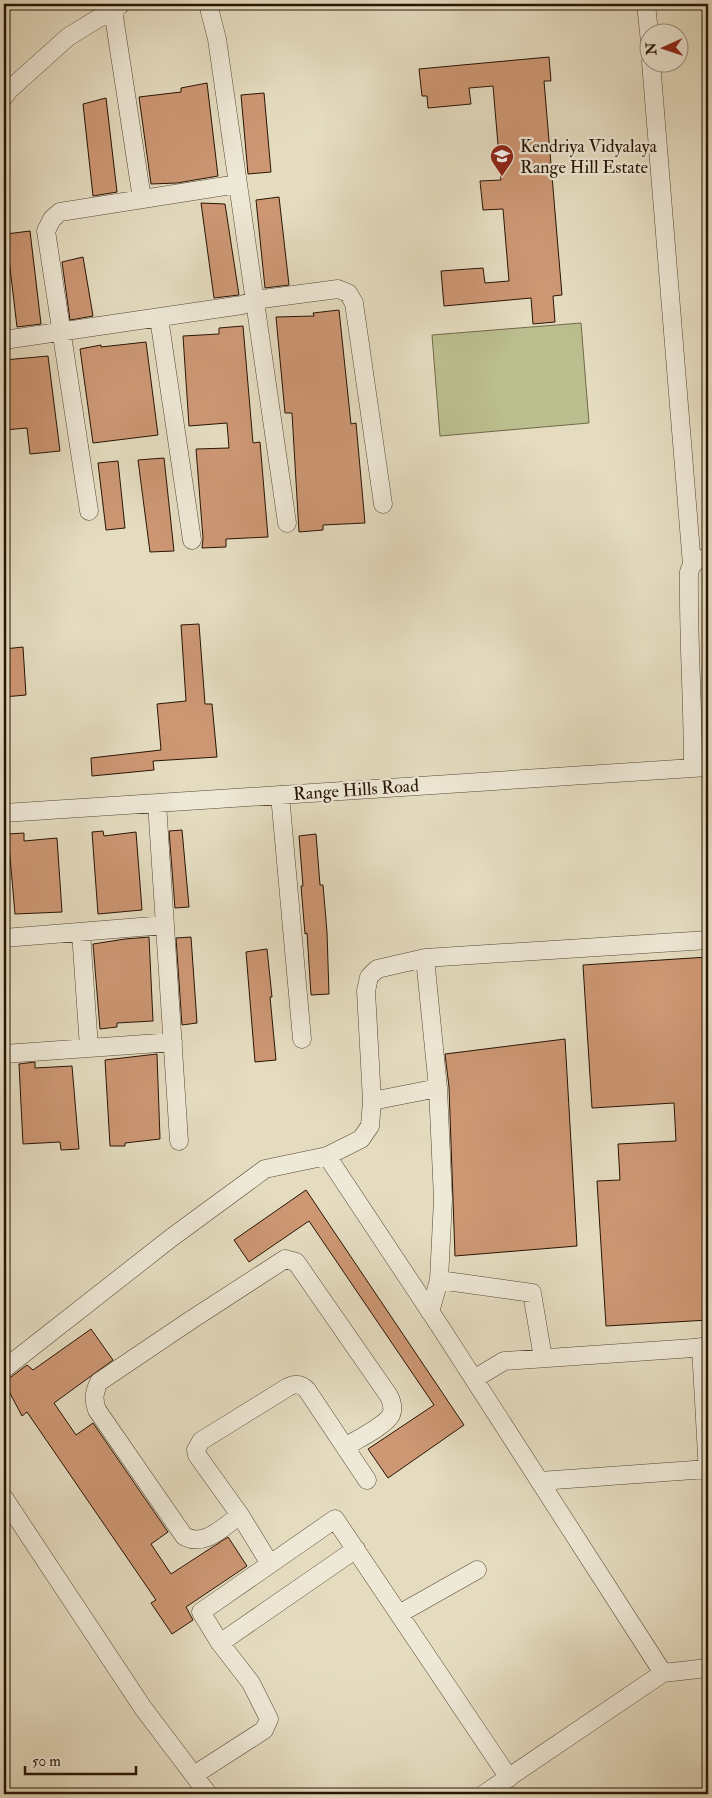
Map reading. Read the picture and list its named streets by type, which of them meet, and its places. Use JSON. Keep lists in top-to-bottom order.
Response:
{
  "streets": {
    "street": ["Range Hills Road"]
  },
  "places": {
    "school or university": ["Kendriya Vidyalaya Range Hill Estate"]
  },
  "scale_bar": "50 m",
  "north": "left"
}
